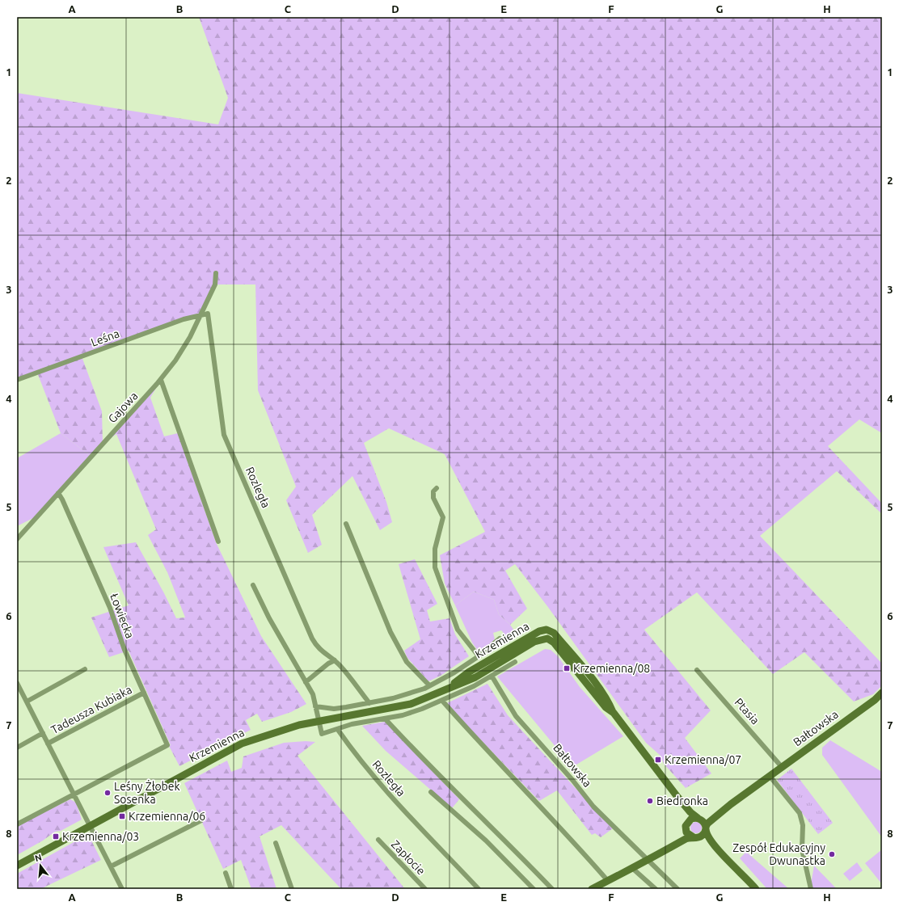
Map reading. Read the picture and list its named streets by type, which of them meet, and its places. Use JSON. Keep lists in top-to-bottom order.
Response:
{
  "streets": {
    "main road": ["Krzemienna", "Bałtowska"],
    "street": [
      "Leśna",
      "Gajowa",
      "Rozległa",
      "Łowiecka",
      "Tadeusza Kubiaka",
      "Ptasia",
      "Zapłocie"
    ]
  },
  "crossings": [
    ["Leśna", "Gajowa"],
    ["Leśna", "Rozległa"],
    ["Gajowa", "Rozległa"],
    ["Gajowa", "Łowiecka"],
    ["Łowiecka", "Tadeusza Kubiaka"],
    ["Krzemienna", "Bałtowska"],
    ["Ptasia", "Bałtowska"]
  ],
  "places": {
    "transit": [
      "Krzemienna/08",
      "Krzemienna/07",
      "Krzemienna/06",
      "Krzemienna/03"
    ],
    "other": ["Leśny Żłobek Sosenka", "Biedronka", "Zespół Edukacyjny Dwunastka"]
  },
  "north": "top",
  "grid": {
    "columns": [
      "A",
      "B",
      "C",
      "D",
      "E",
      "F",
      "G",
      "H"
    ],
    "rows": [
      "1",
      "2",
      "3",
      "4",
      "5",
      "6",
      "7",
      "8"
    ]
  }
}
